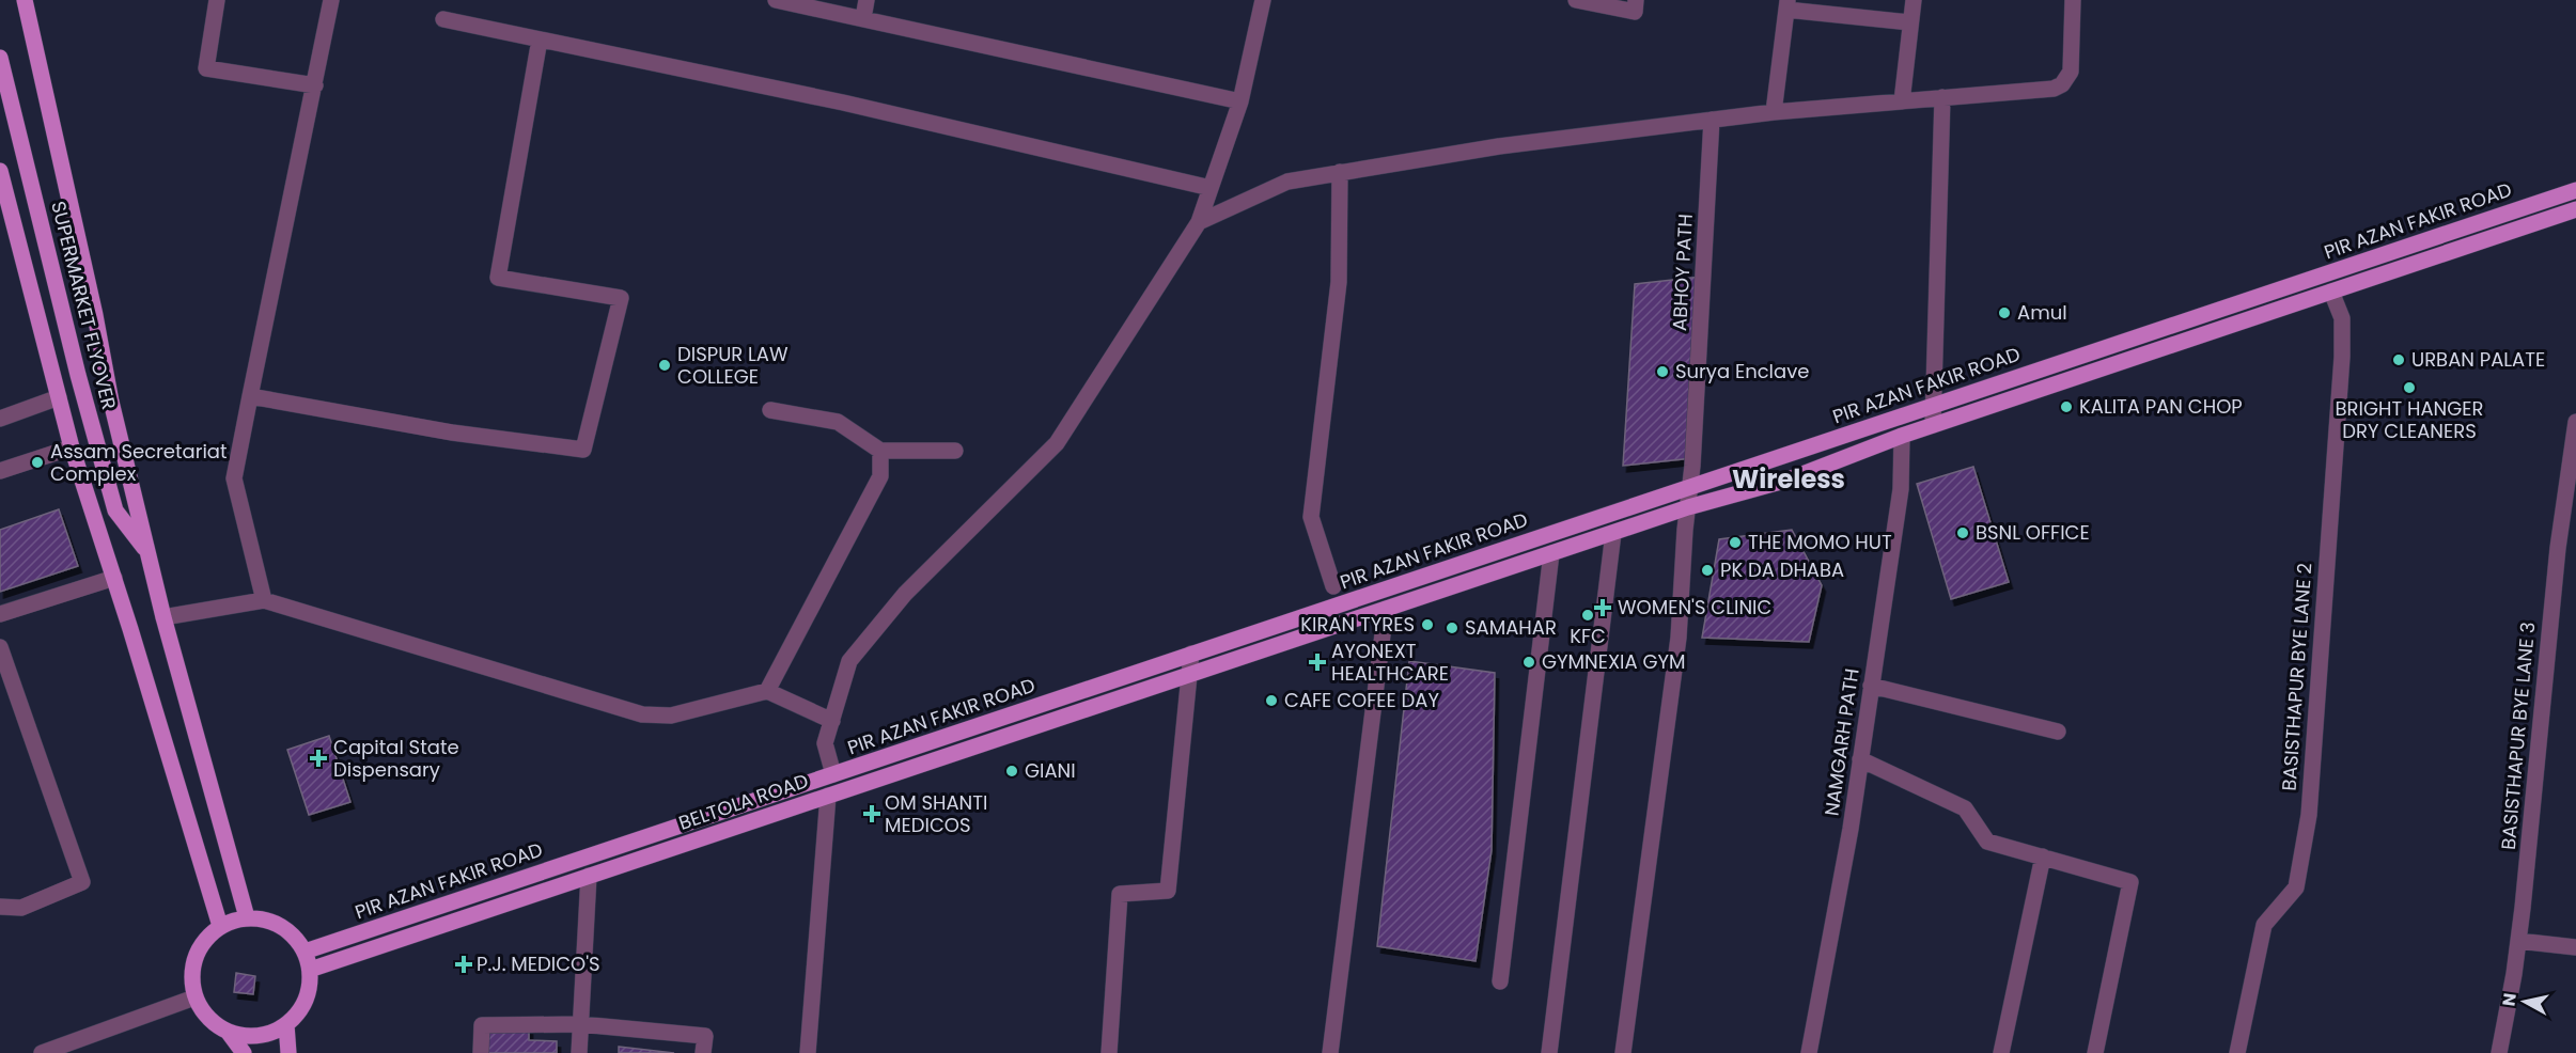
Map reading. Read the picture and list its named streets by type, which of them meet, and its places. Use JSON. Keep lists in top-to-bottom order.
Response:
{
  "streets": {
    "main road": ["PIR AZAN FAKIR ROAD", "SUPERMARKET FLYOVER", "BELTOLA ROAD"],
    "street": [
      "ABHOY PATH",
      "BASISTHAPUR BYE LANE 2",
      "BASISTHAPUR BYE LANE 3",
      "NAMGARH PATH"
    ]
  },
  "crossings": [
    ["PIR AZAN FAKIR ROAD", "ABHOY PATH"],
    ["PIR AZAN FAKIR ROAD", "BASISTHAPUR BYE LANE 2"],
    ["PIR AZAN FAKIR ROAD", "NAMGARH PATH"],
    ["PIR AZAN FAKIR ROAD", "BELTOLA ROAD"]
  ],
  "districts": ["Wireless"],
  "places": {
    "other": [
      "Amul",
      "URBAN PALATE",
      "DISPUR LAW COLLEGE",
      "Surya Enclave",
      "BRIGHT HANGER DRY CLEANERS",
      "KALITA PAN CHOP",
      "Assam Secretariat Complex",
      "BSNL OFFICE",
      "THE MOMO HUT",
      "PK DA DHABA",
      "KFC",
      "KIRAN TYRES",
      "SAMAHAR",
      "GYMNEXIA GYM",
      "CAFE COFEE DAY",
      "GIANI"
    ],
    "health": [
      "WOMEN'S CLINIC",
      "AYONEXT HEALTHCARE",
      "Capital State Dispensary",
      "OM SHANTI MEDICOS",
      "P.J. MEDICO'S"
    ]
  },
  "north": "left"
}
